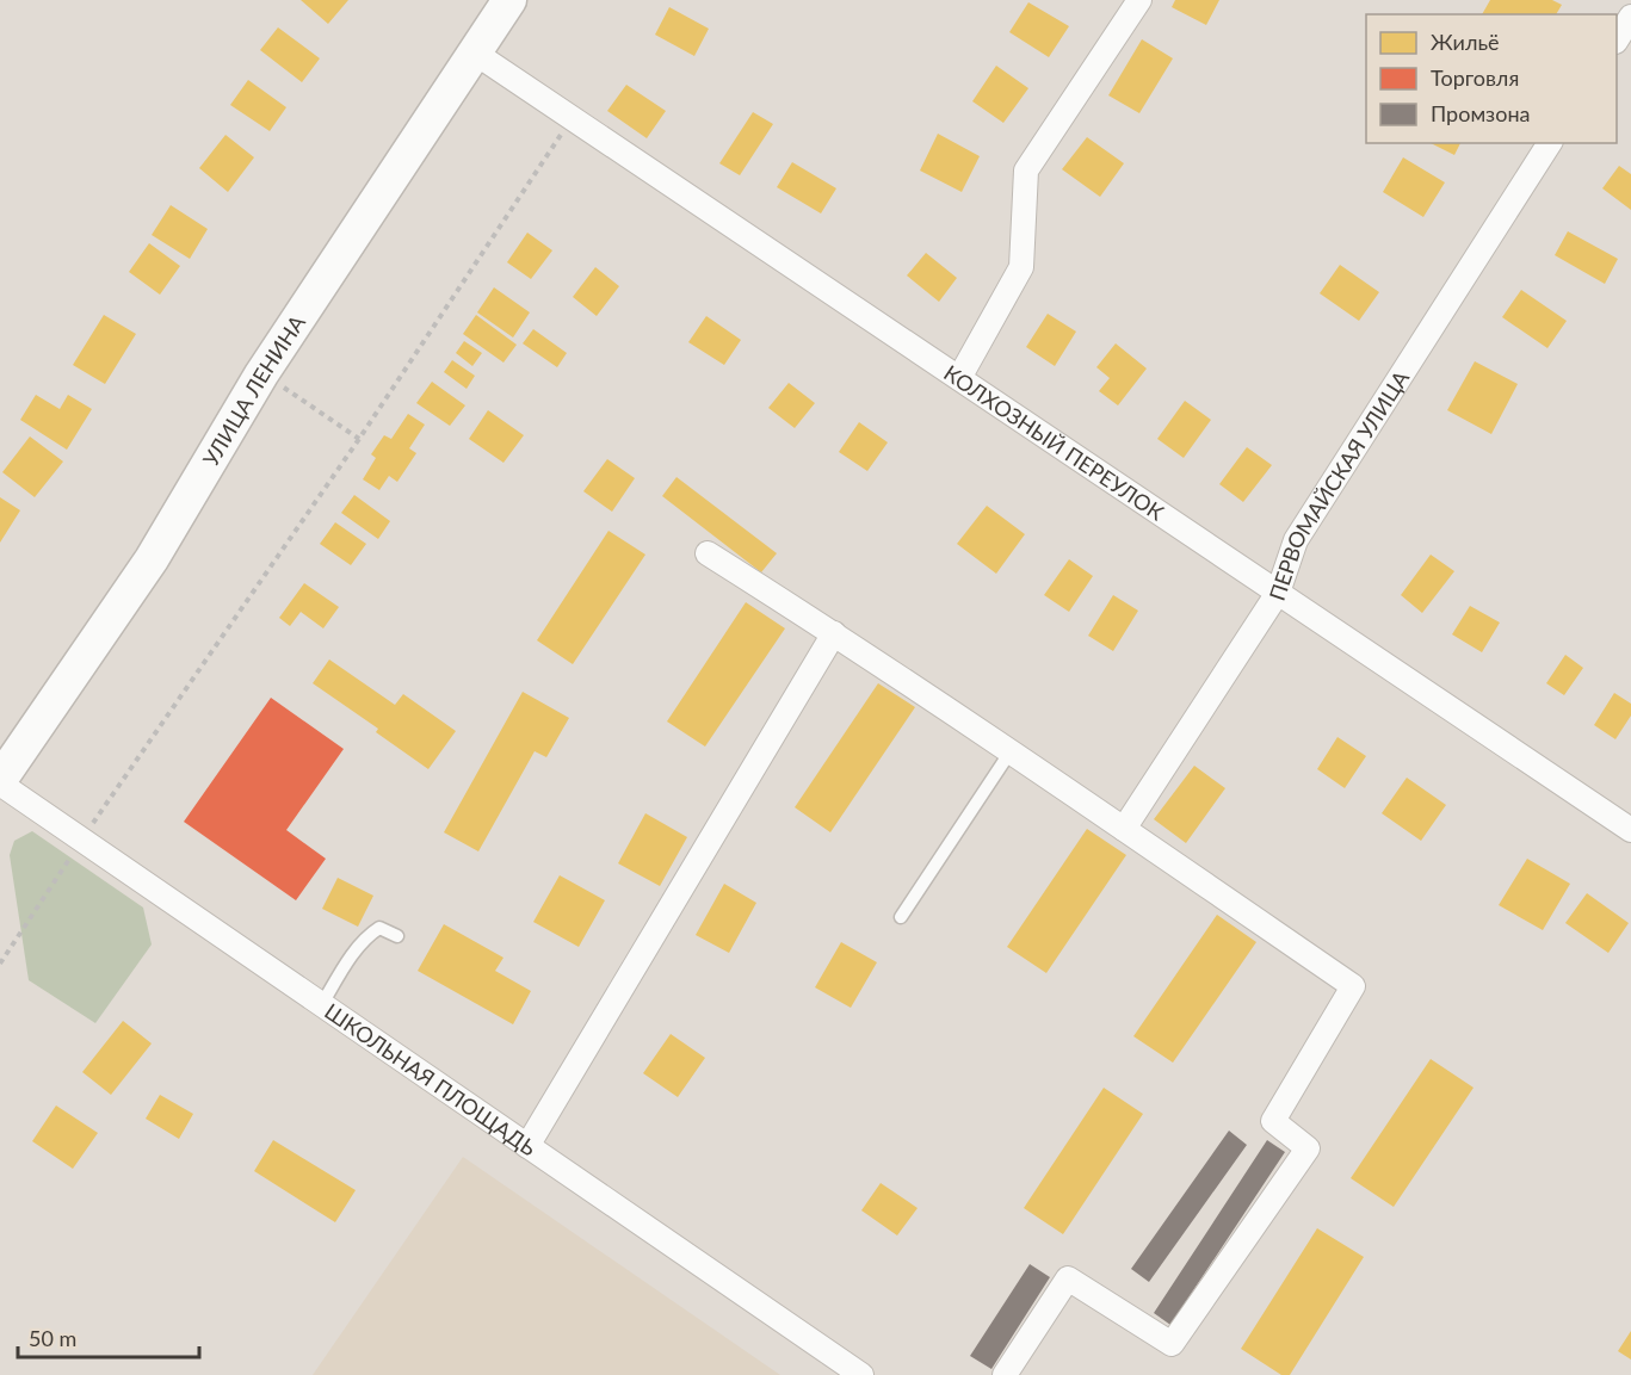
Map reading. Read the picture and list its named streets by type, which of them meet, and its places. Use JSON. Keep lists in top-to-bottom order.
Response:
{
  "streets": {
    "main road": ["УЛИЦА ЛЕНИНА"],
    "street": ["КОЛХОЗНЫЙ ПЕРЕУЛОК", "ПЕРВОМАЙСКАЯ УЛИЦА", "ШКОЛЬНАЯ ПЛОЩАДЬ"]
  },
  "crossings": [
    ["УЛИЦА ЛЕНИНА", "КОЛХОЗНЫЙ ПЕРЕУЛОК"],
    ["УЛИЦА ЛЕНИНА", "ШКОЛЬНАЯ ПЛОЩАДЬ"],
    ["КОЛХОЗНЫЙ ПЕРЕУЛОК", "ПЕРВОМАЙСКАЯ УЛИЦА"]
  ],
  "legend": ["Жильё", "Торговля", "Промзона"],
  "scale_bar": "50 m"
}
